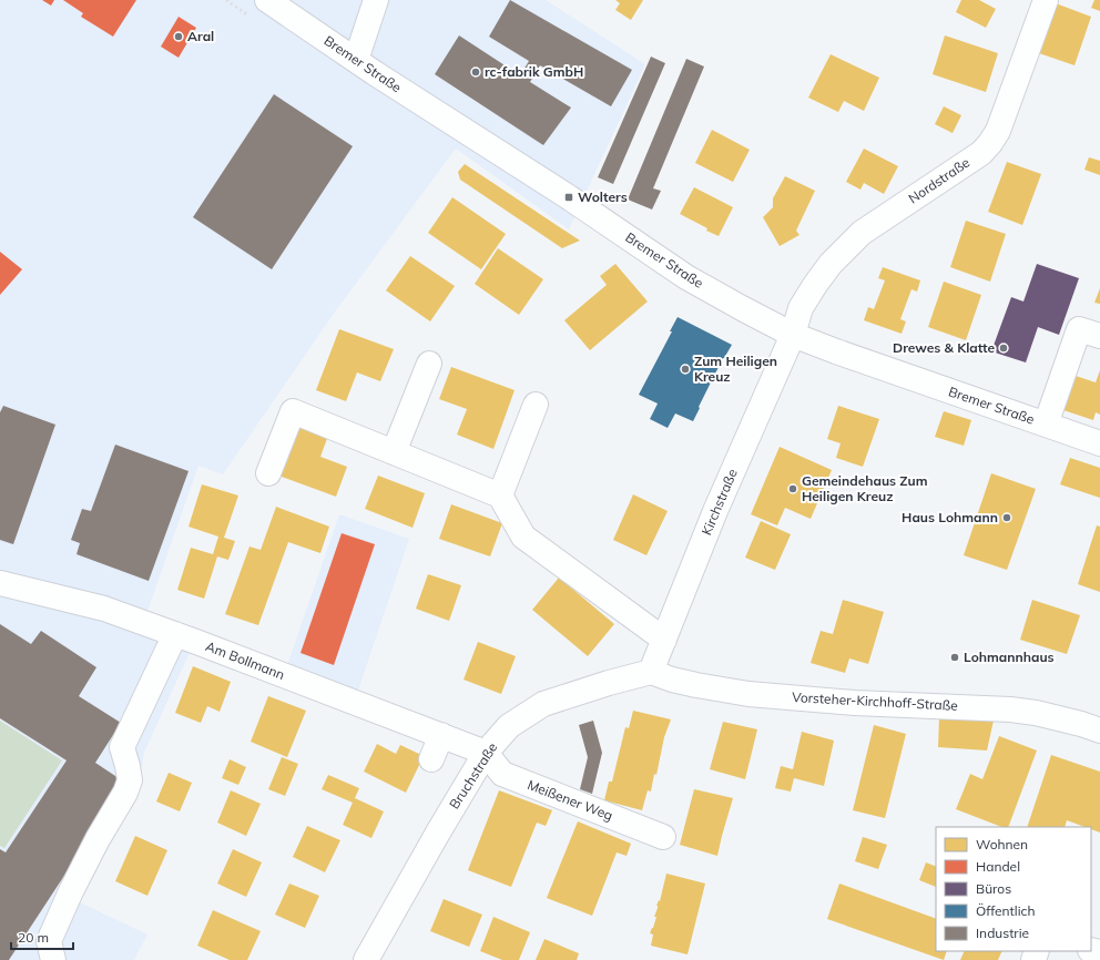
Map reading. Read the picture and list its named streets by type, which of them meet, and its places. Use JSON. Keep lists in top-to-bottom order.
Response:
{
  "streets": {
    "street": [
      "Bremer Straße",
      "Nordstraße",
      "Kirchstraße",
      "Am Bollmann",
      "Vorsteher-Kirchhoff-Straße",
      "Bruchstraße",
      "Meißener Weg"
    ]
  },
  "crossings": [
    ["Bremer Straße", "Nordstraße"],
    ["Bremer Straße", "Kirchstraße"],
    ["Nordstraße", "Kirchstraße"],
    ["Kirchstraße", "Vorsteher-Kirchhoff-Straße"],
    ["Kirchstraße", "Bruchstraße"],
    ["Am Bollmann", "Bruchstraße"],
    ["Am Bollmann", "Meißener Weg"],
    ["Vorsteher-Kirchhoff-Straße", "Bruchstraße"],
    ["Bruchstraße", "Meißener Weg"]
  ],
  "places": {
    "other": [
      "Aral",
      "rc-fabrik GmbH",
      "Drewes & Klatte",
      "Zum Heiligen Kreuz",
      "Gemeindehaus Zum Heiligen Kreuz",
      "Haus Lohmann",
      "Lohmannhaus"
    ],
    "transit": ["Wolters"]
  },
  "legend": [
    "Wohnen",
    "Handel",
    "Büros",
    "Öffentlich",
    "Industrie"
  ],
  "scale_bar": "20 m"
}
